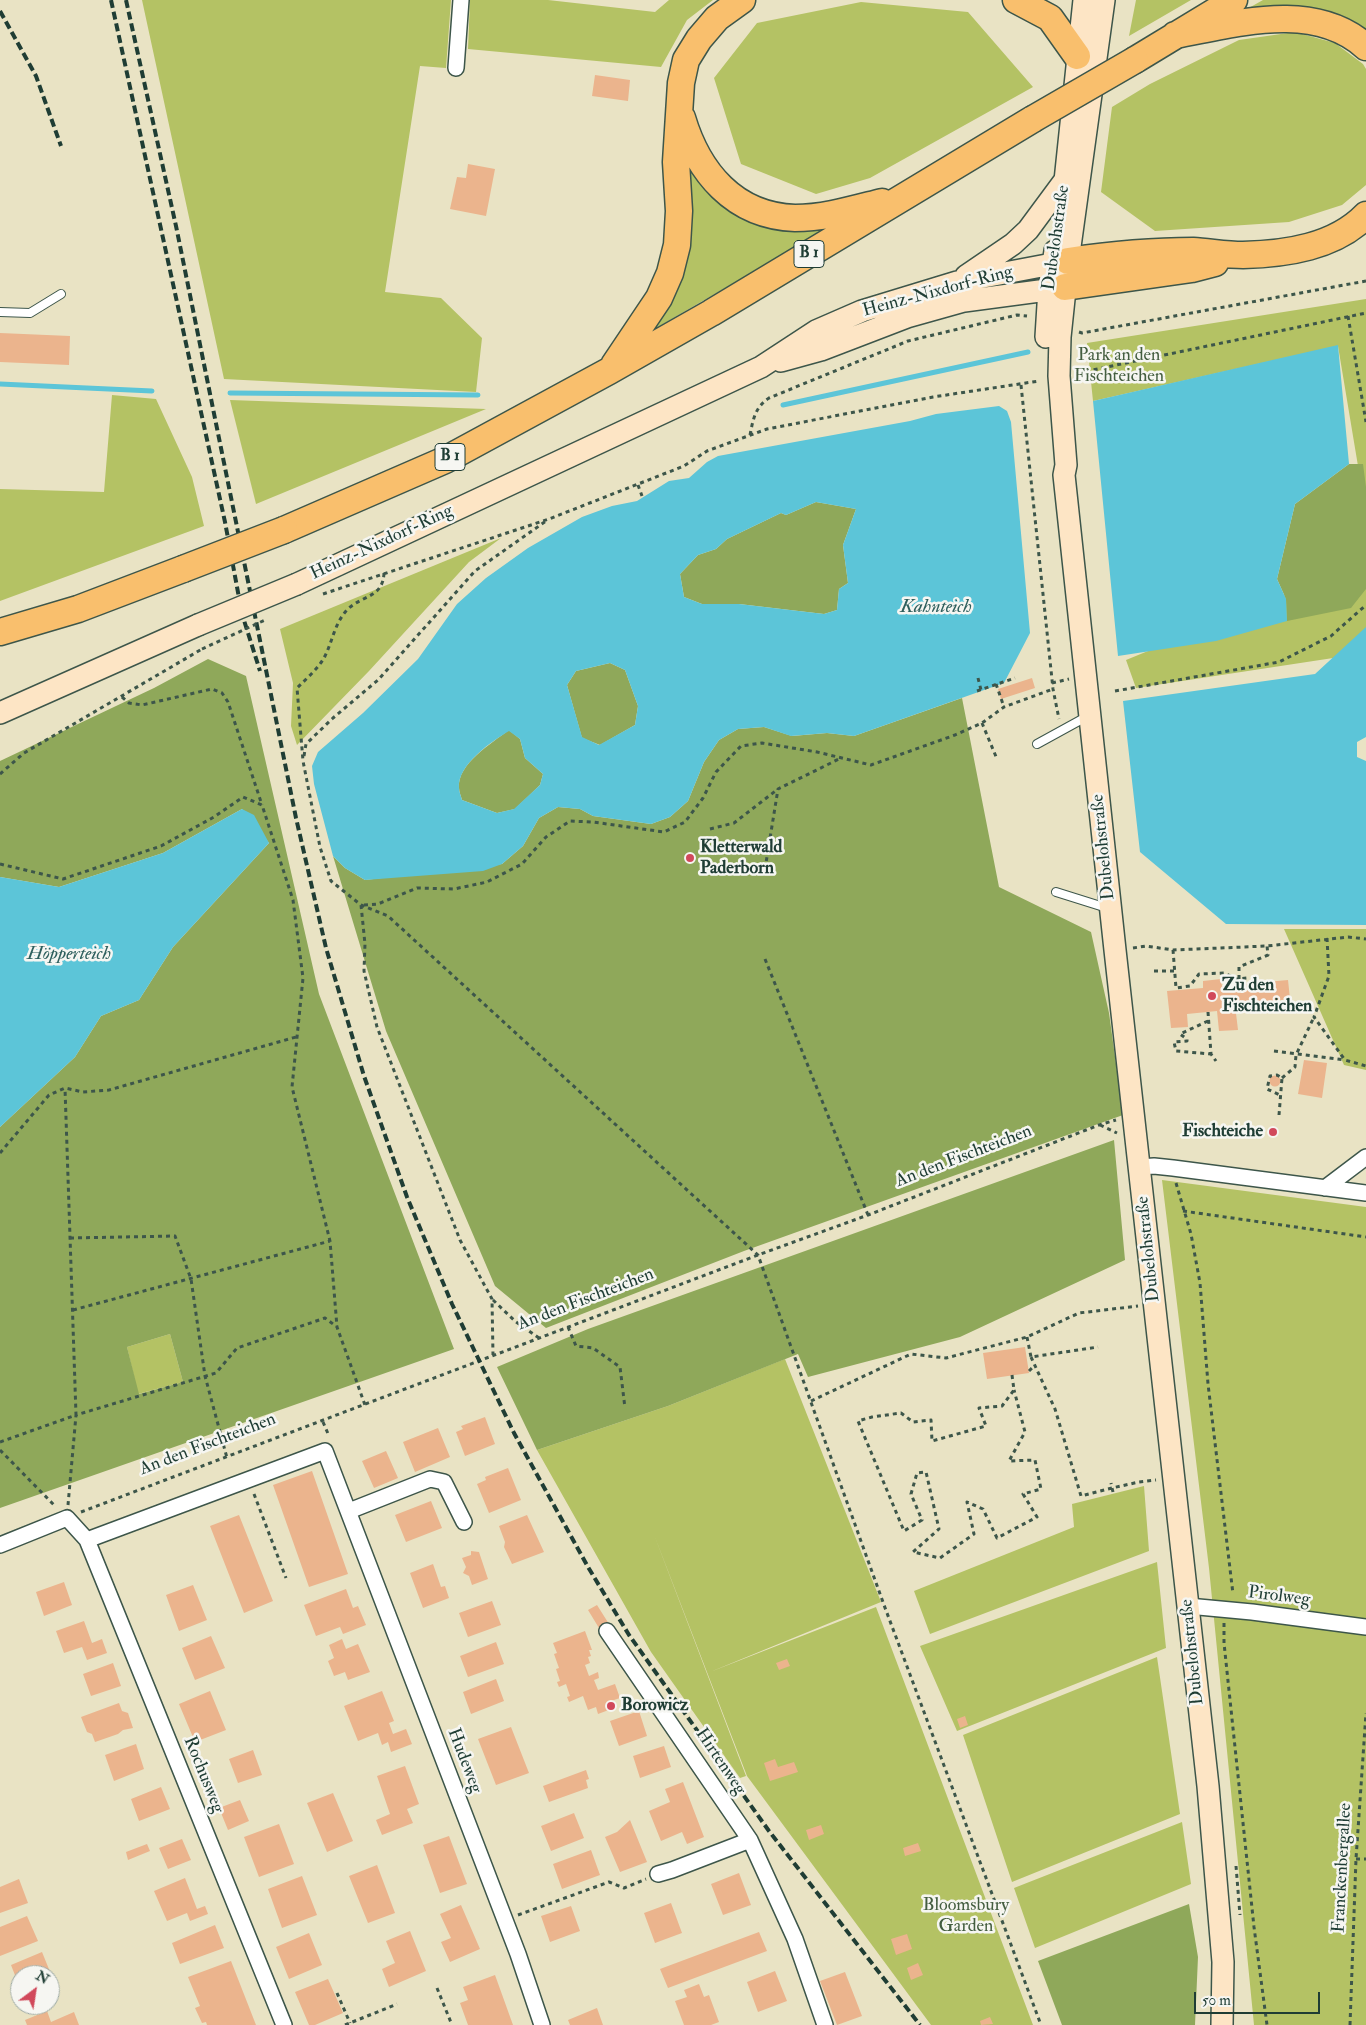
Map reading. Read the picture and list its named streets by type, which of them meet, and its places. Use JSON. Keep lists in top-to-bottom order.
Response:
{
  "streets": {
    "highway": ["B 1"],
    "main road": ["Dubelohstraße", "Heinz-Nixdorf-Ring"],
    "street": [
      "Pirolweg",
      "Hudeweg",
      "Hirtenweg",
      "Rochusweg"
    ],
    "path": ["An den Fischteichen", "Franckenbergallee"]
  },
  "crossings": [
    ["Dubelohstraße", "Heinz-Nixdorf-Ring"],
    ["Dubelohstraße", "Pirolweg"]
  ],
  "water": ["Kahnteich", "Höpperteich"],
  "parks": ["Park an den Fischteichen", "Bloomsbury Garden"],
  "places": [
    "Kletterwald Paderborn",
    "Zu den Fischteichen",
    "Fischteiche",
    "Borowicz"
  ],
  "scale_bar": "50 m",
  "north": "top right"
}
